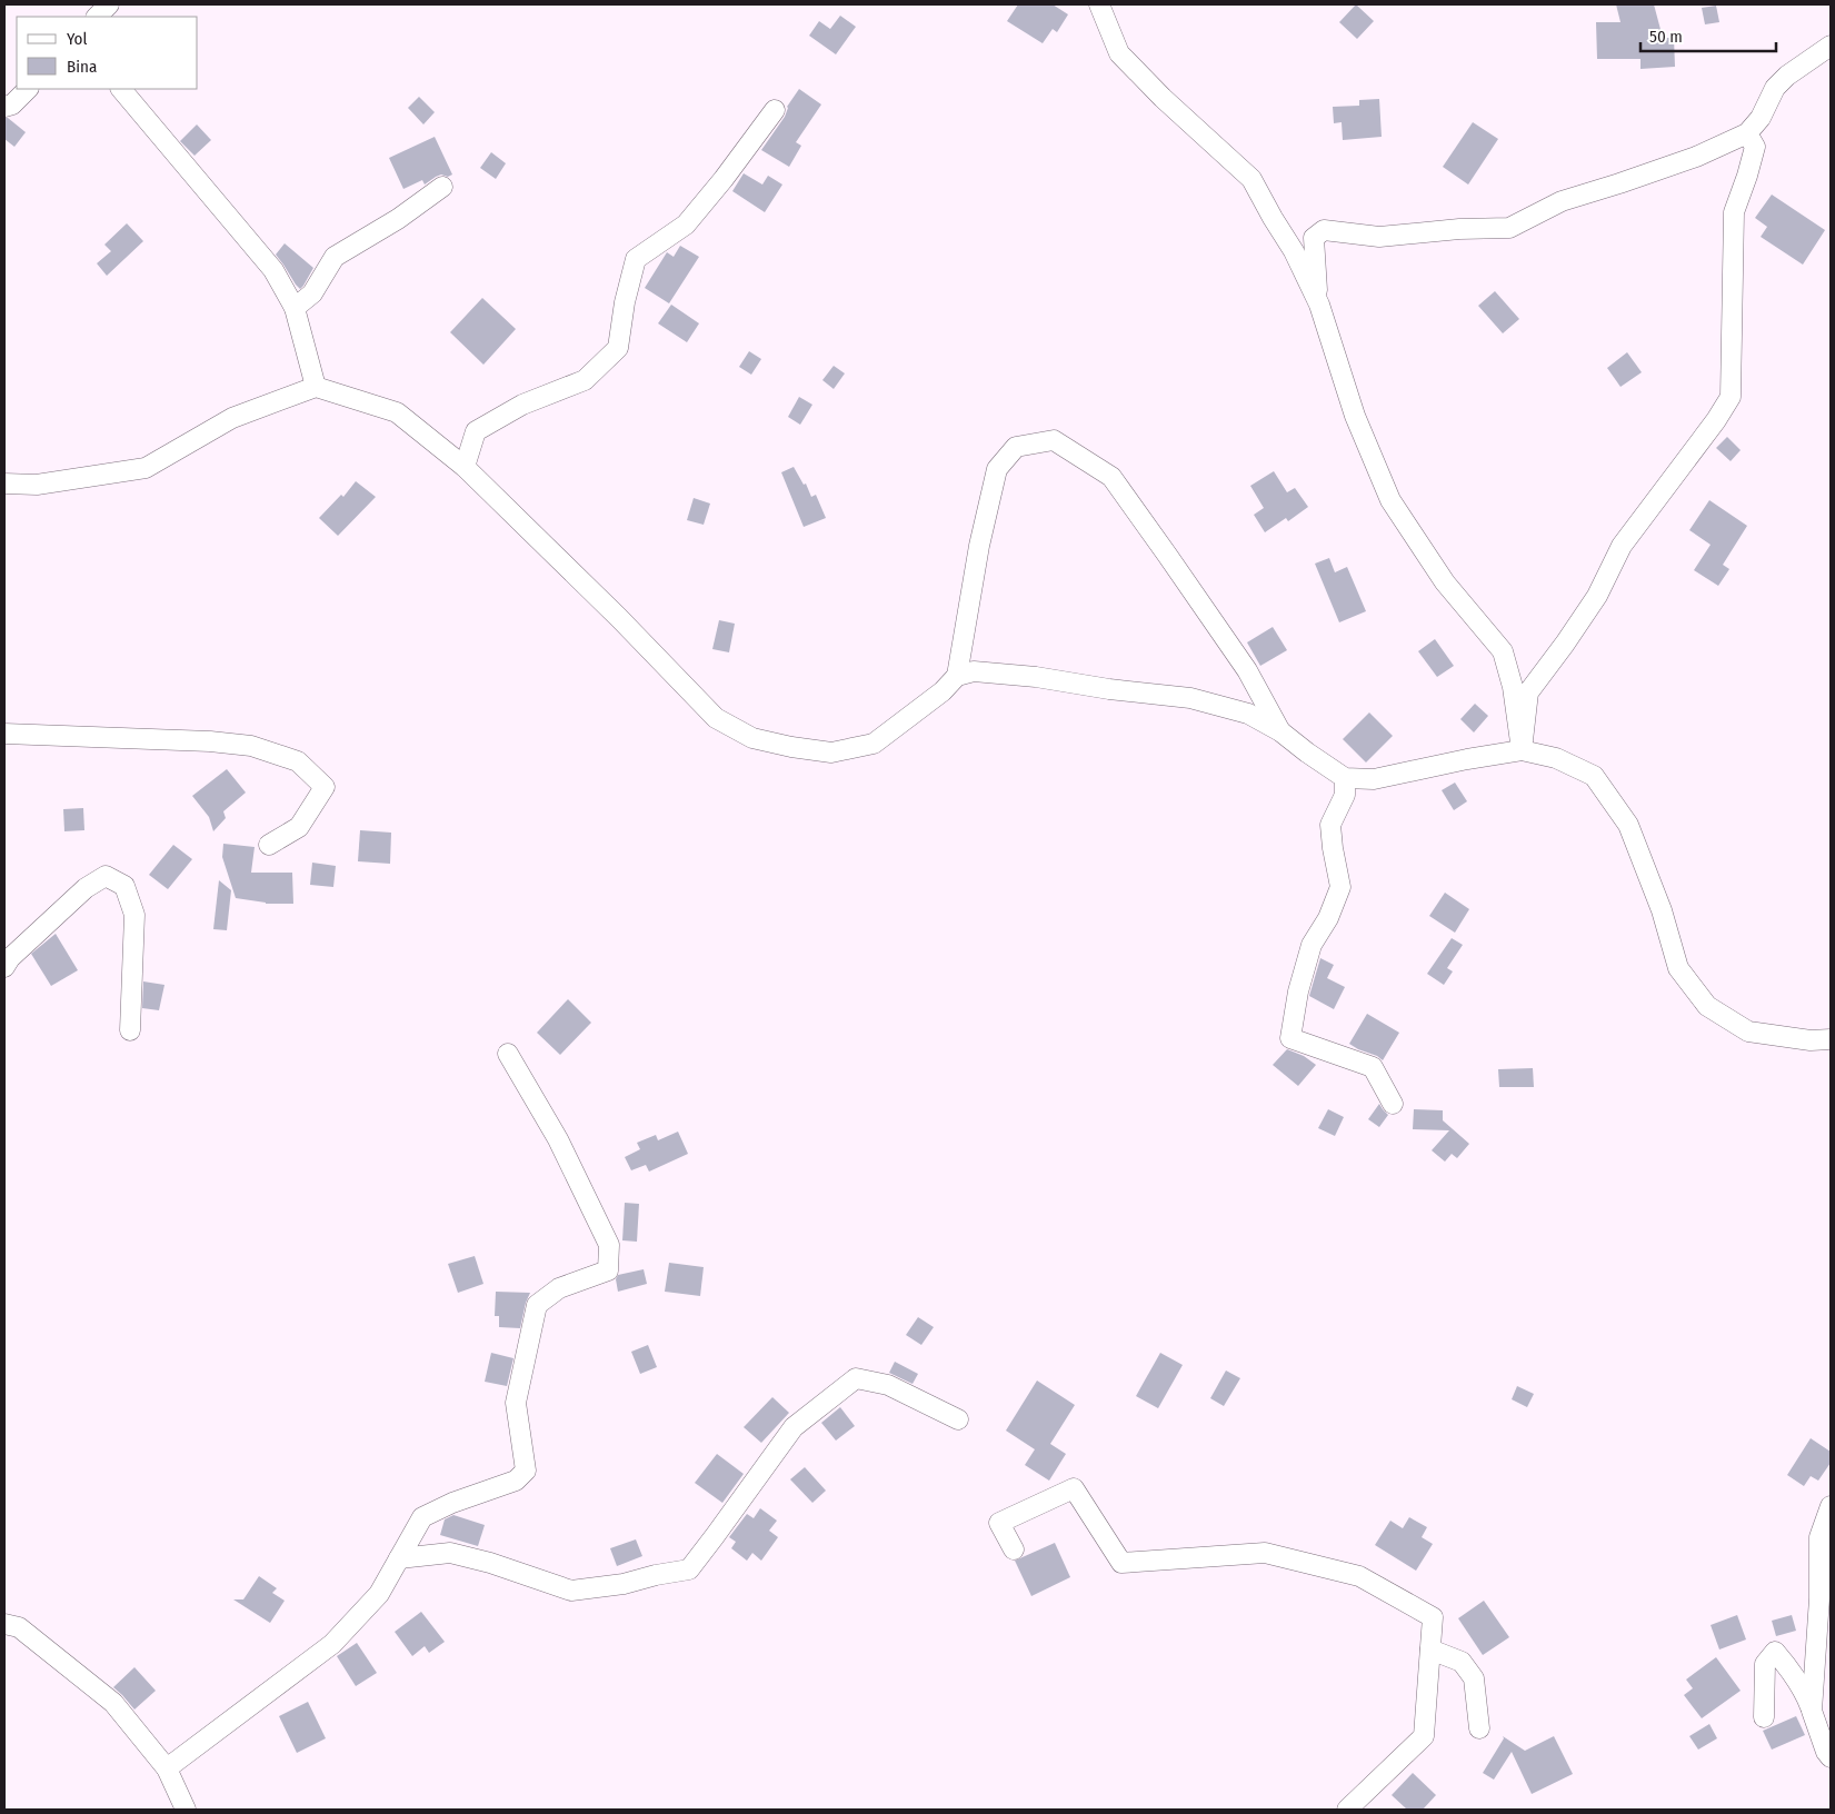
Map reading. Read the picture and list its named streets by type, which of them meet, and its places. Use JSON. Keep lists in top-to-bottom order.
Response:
{
  "legend": ["Yol", "Bina"],
  "scale_bar": "50 m"
}
